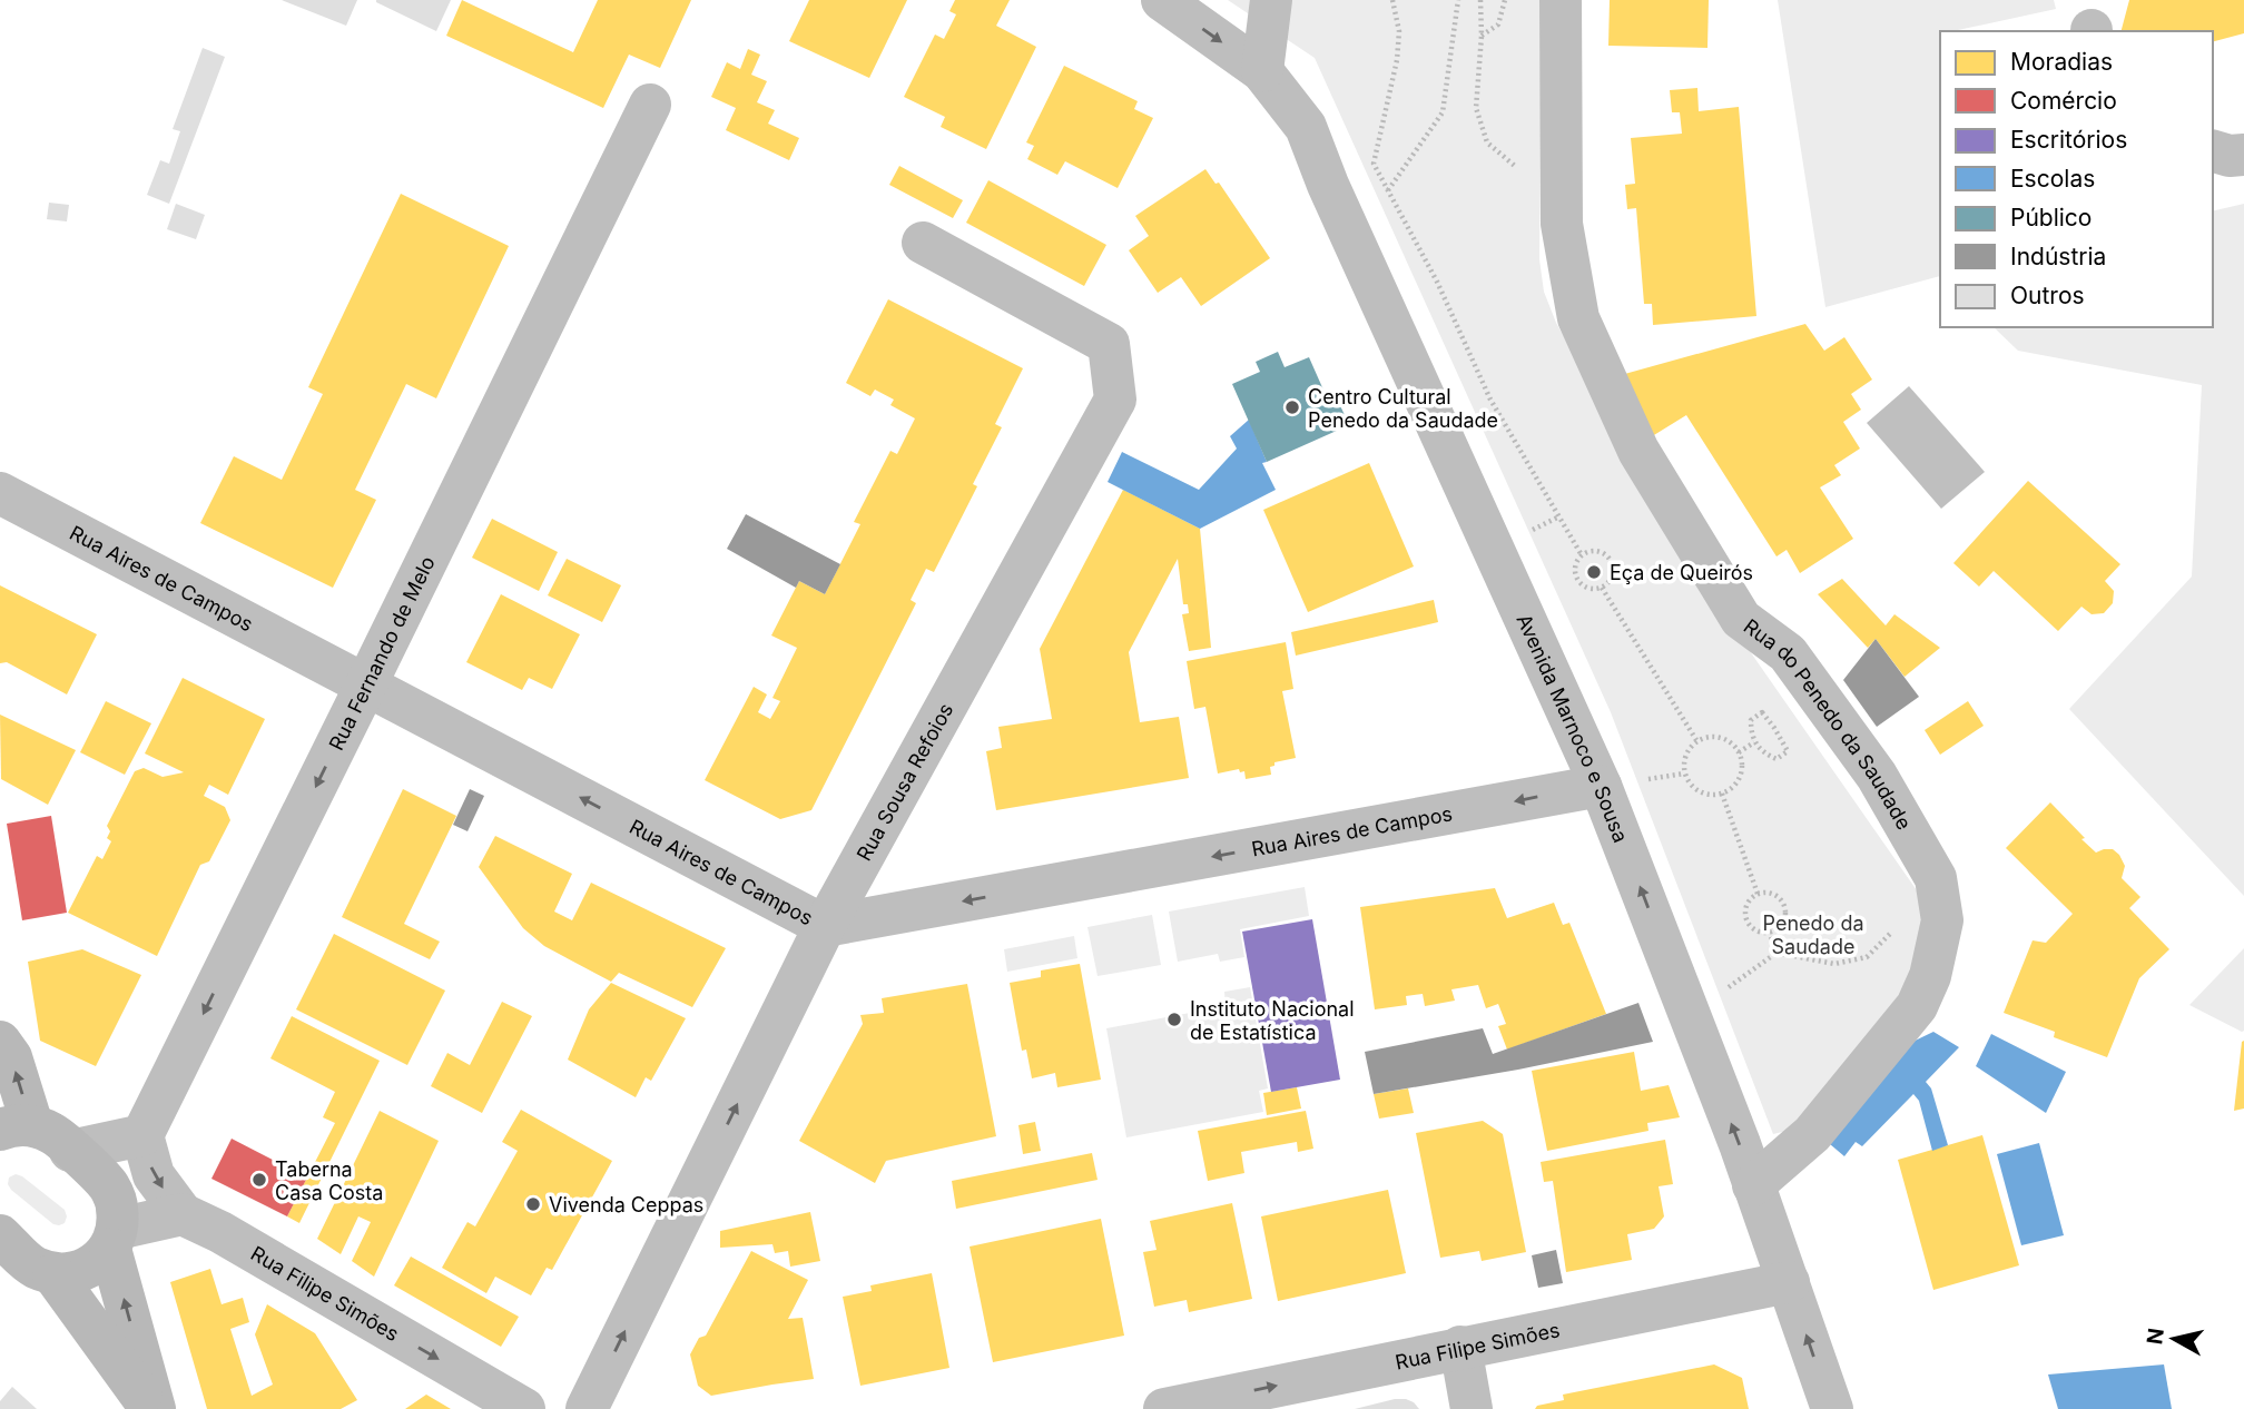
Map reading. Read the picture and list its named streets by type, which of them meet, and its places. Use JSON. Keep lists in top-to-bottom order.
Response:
{
  "streets": {
    "street": [
      "Rua Aires de Campos",
      "Rua Fernando de Melo",
      "Rua do Penedo da Saudade",
      "Avenida Marnoco e Sousa",
      "Rua Sousa Refoios",
      "Rua Filipe Simões"
    ]
  },
  "crossings": [
    ["Rua Aires de Campos", "Rua Fernando de Melo"],
    ["Rua Aires de Campos", "Avenida Marnoco e Sousa"],
    ["Rua Aires de Campos", "Rua Sousa Refoios"],
    ["Rua do Penedo da Saudade", "Avenida Marnoco e Sousa"],
    ["Avenida Marnoco e Sousa", "Rua Filipe Simões"]
  ],
  "one_way": [
    "Rua Aires de Campos",
    "Rua Fernando de Melo",
    "Rua Sousa Refoios",
    "Rua Filipe Simões"
  ],
  "parks": ["Penedo da Saudade"],
  "places": [
    "Centro Cultural Penedo da Saudade",
    "Eça de Queirós",
    "Instituto Nacional de Estatística",
    "Taberna Casa Costa",
    "Vivenda Ceppas"
  ],
  "legend": [
    "Moradias",
    "Comércio",
    "Escritórios",
    "Escolas",
    "Público",
    "Indústria",
    "Outros"
  ],
  "north": "left"
}
